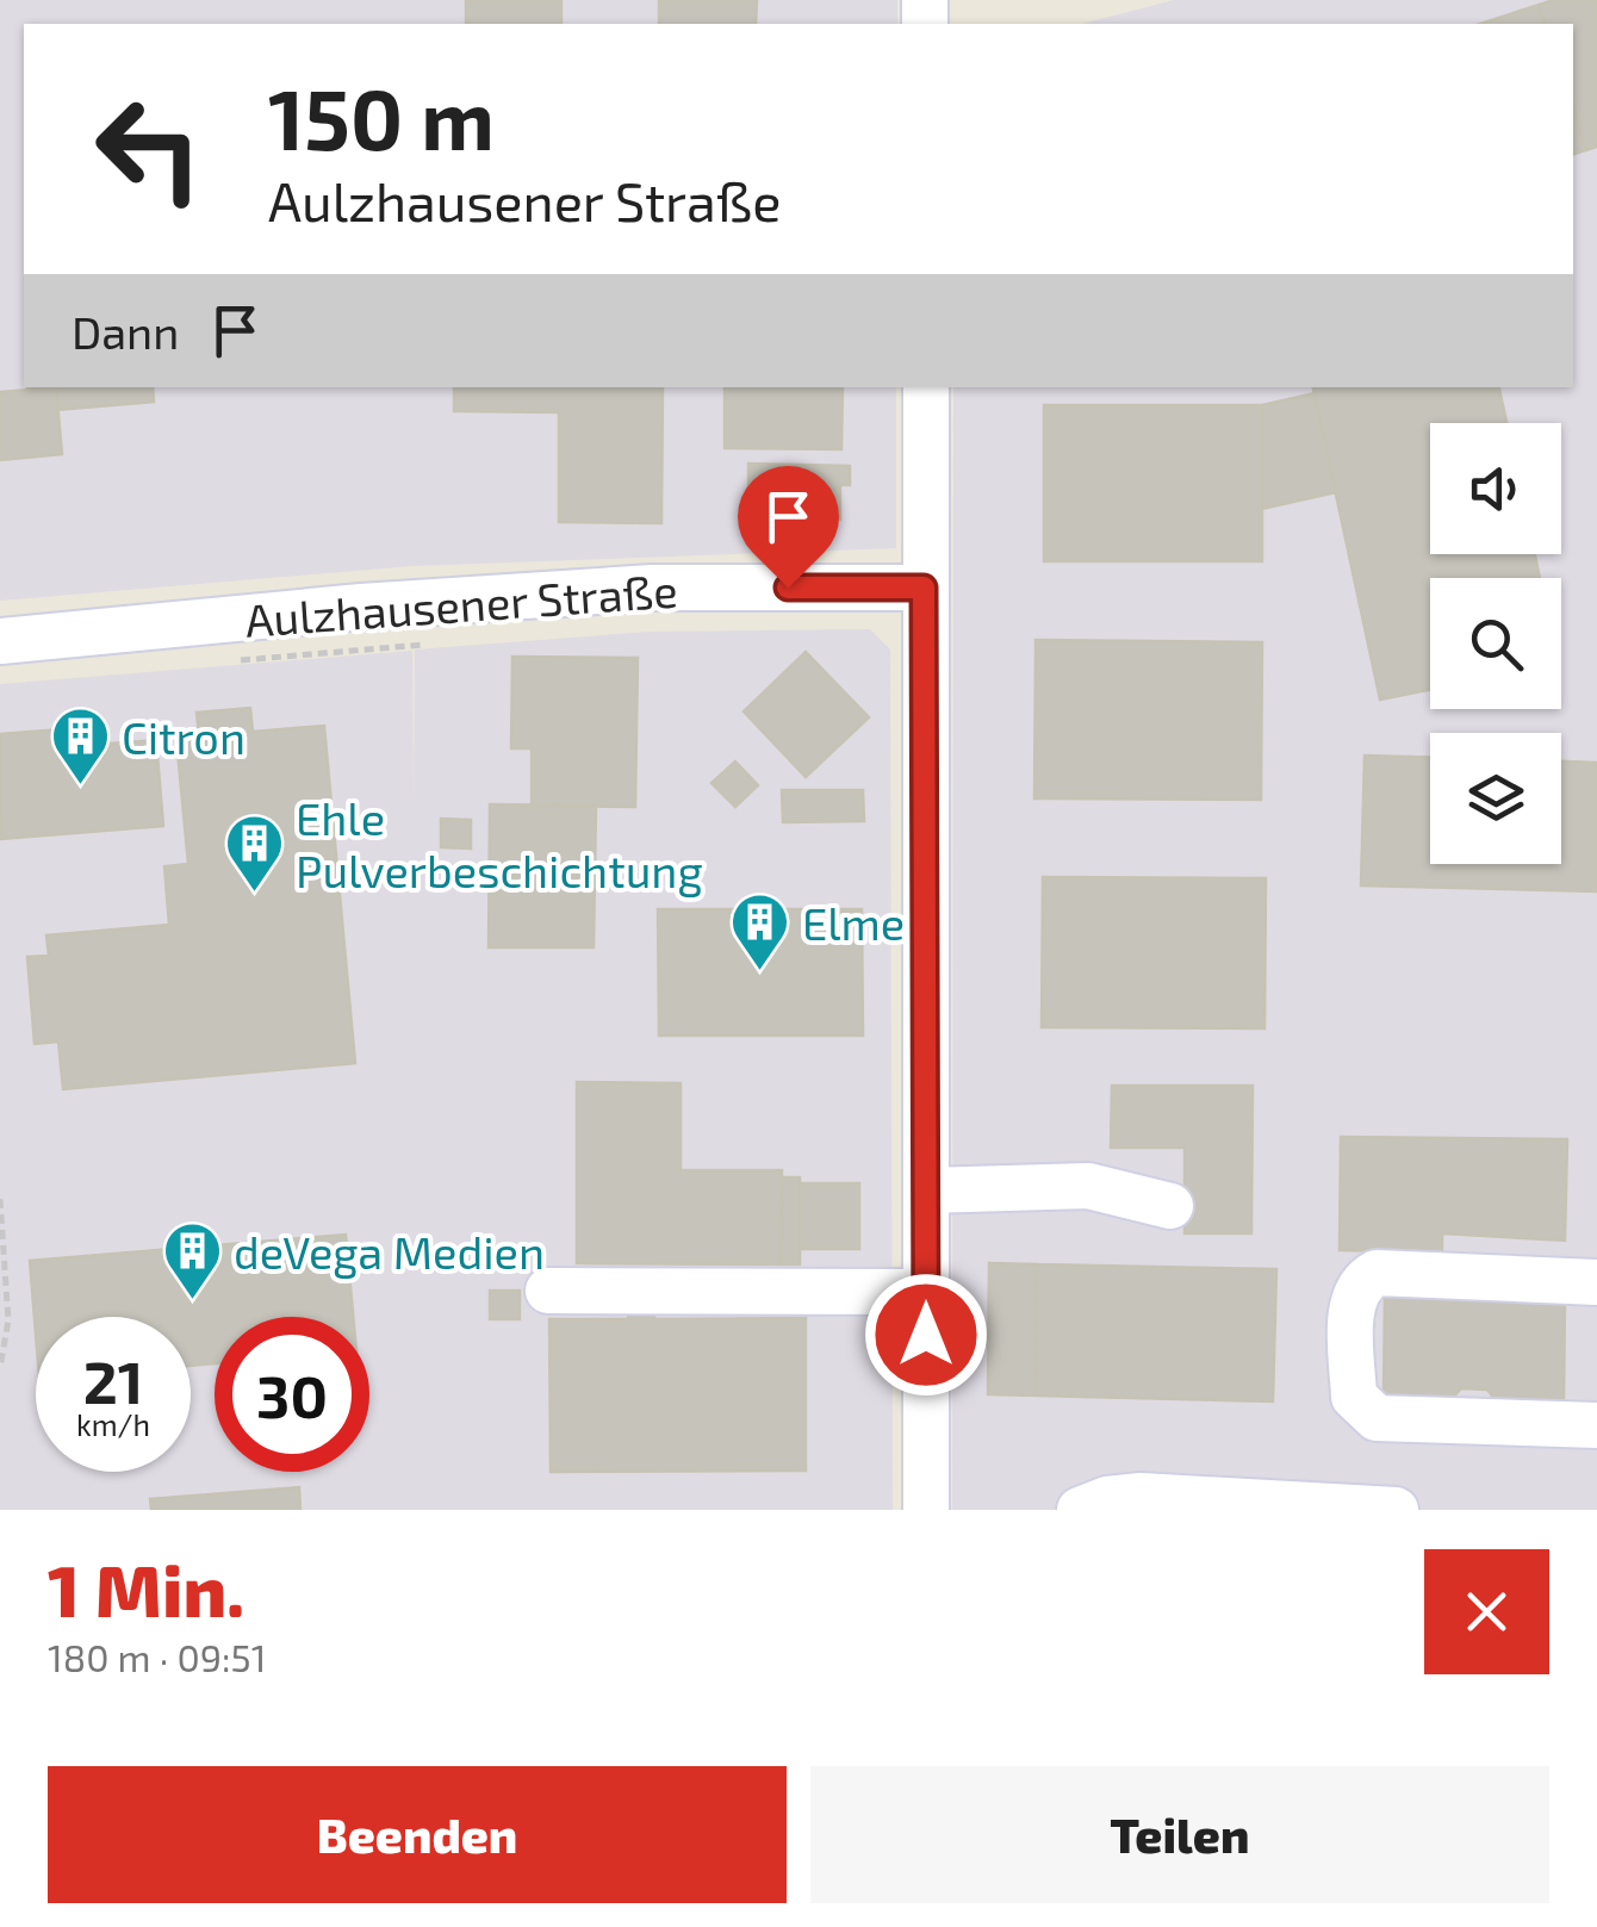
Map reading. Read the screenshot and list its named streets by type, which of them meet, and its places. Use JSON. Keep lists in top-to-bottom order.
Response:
{
  "streets": {
    "street": ["Aulzhausener Straße"]
  },
  "places": {
    "building": [
      "Citron",
      "Ehle Pulverbeschichtung",
      "Elme",
      "deVega Medien"
    ]
  },
  "page": {
    "turn": ["150 m", "Aulzhausener Straße"],
    "then": "Dann",
    "speed": "21 km/h",
    "limit": "30",
    "heading": ["1 Min.", "180 m · 09:51"],
    "buttons": ["Beenden", "Teilen"]
  }
}
